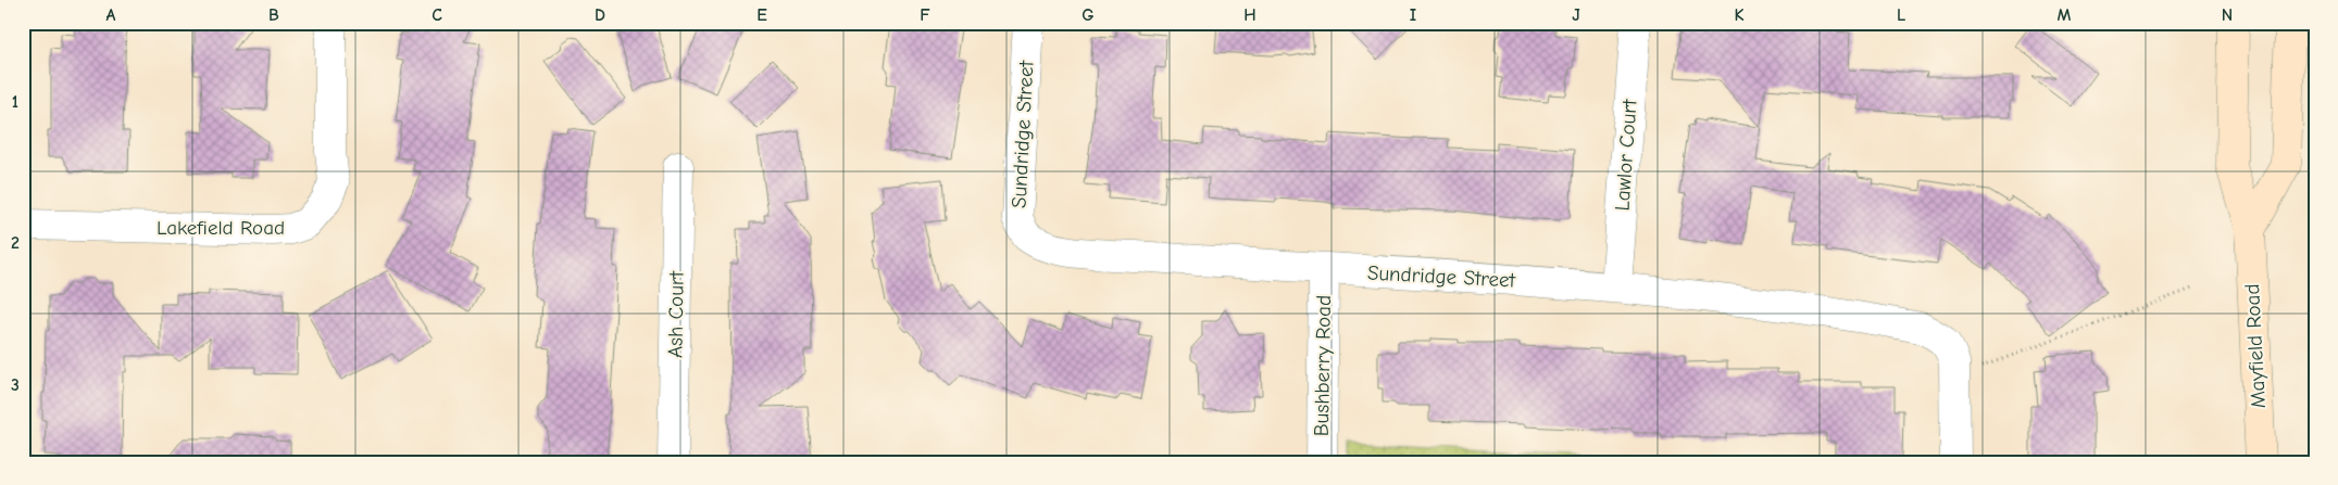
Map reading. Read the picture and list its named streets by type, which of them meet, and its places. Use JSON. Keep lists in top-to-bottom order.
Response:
{
  "streets": {
    "main road": ["Mayfield Road"],
    "street": [
      "Sundridge Street",
      "Lawlor Court",
      "Lakefield Road",
      "Ash Court",
      "Bushberry Road"
    ]
  },
  "crossings": [
    ["Sundridge Street", "Lawlor Court"],
    ["Sundridge Street", "Bushberry Road"]
  ],
  "grid": {
    "columns": [
      "A",
      "B",
      "C",
      "D",
      "E",
      "F",
      "G",
      "H",
      "I",
      "J",
      "K",
      "L",
      "M",
      "N"
    ],
    "rows": ["1", "2", "3"]
  }
}
